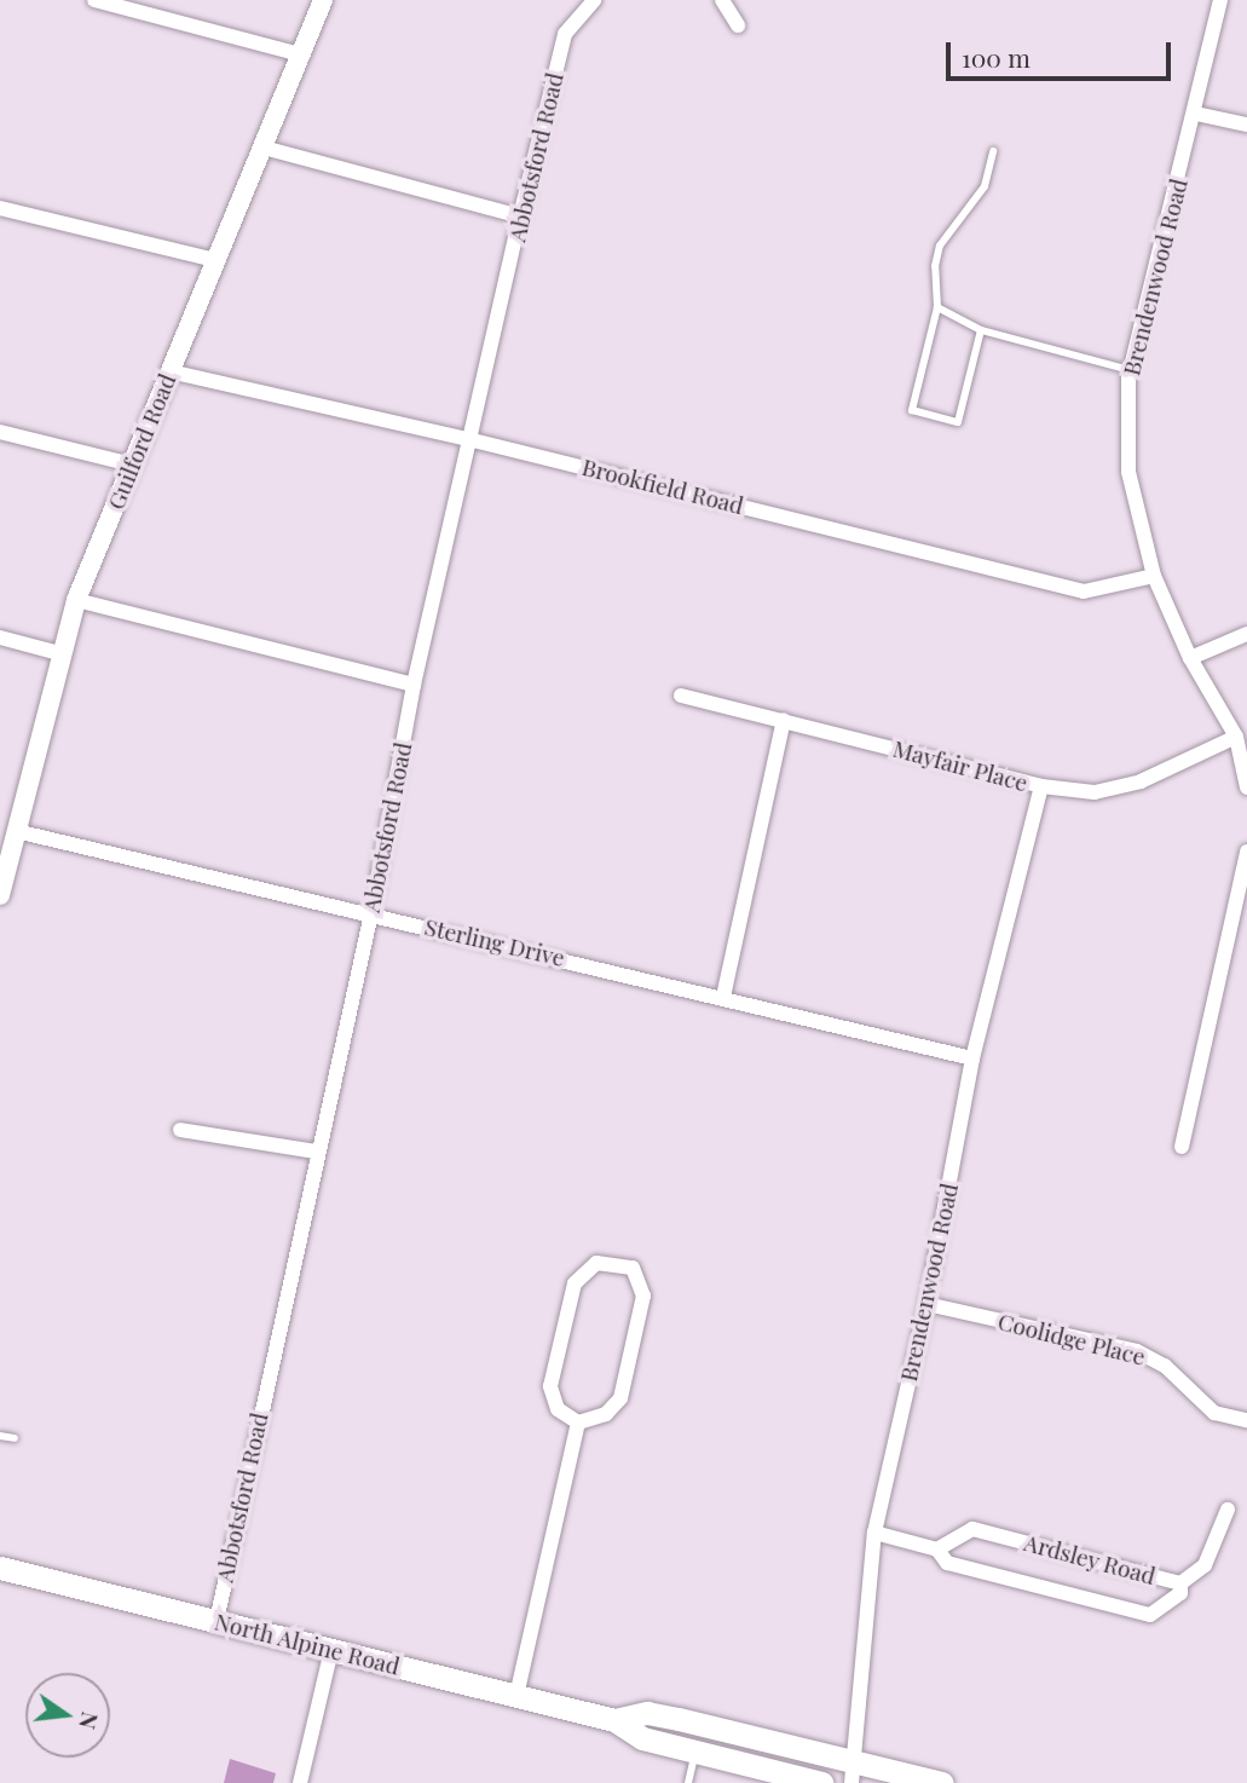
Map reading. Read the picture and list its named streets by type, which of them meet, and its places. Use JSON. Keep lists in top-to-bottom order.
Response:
{
  "streets": {
    "main road": ["North Alpine Road"],
    "street": [
      "Abbotsford Road",
      "Brendenwood Road",
      "Guilford Road",
      "Brookfield Road",
      "Mayfair Place",
      "Sterling Drive",
      "Coolidge Place",
      "Ardsley Road"
    ]
  },
  "crossings": [
    ["Abbotsford Road", "Brookfield Road"],
    ["Abbotsford Road", "Sterling Drive"],
    ["Abbotsford Road", "North Alpine Road"],
    ["Brendenwood Road", "Brookfield Road"],
    ["Brendenwood Road", "Mayfair Place"],
    ["Brendenwood Road", "Sterling Drive"],
    ["Brendenwood Road", "Coolidge Place"],
    ["Brendenwood Road", "Ardsley Road"],
    ["Brendenwood Road", "North Alpine Road"],
    ["Guilford Road", "Brookfield Road"],
    ["Guilford Road", "Sterling Drive"]
  ],
  "scale_bar": "100 m",
  "north": "right"
}
